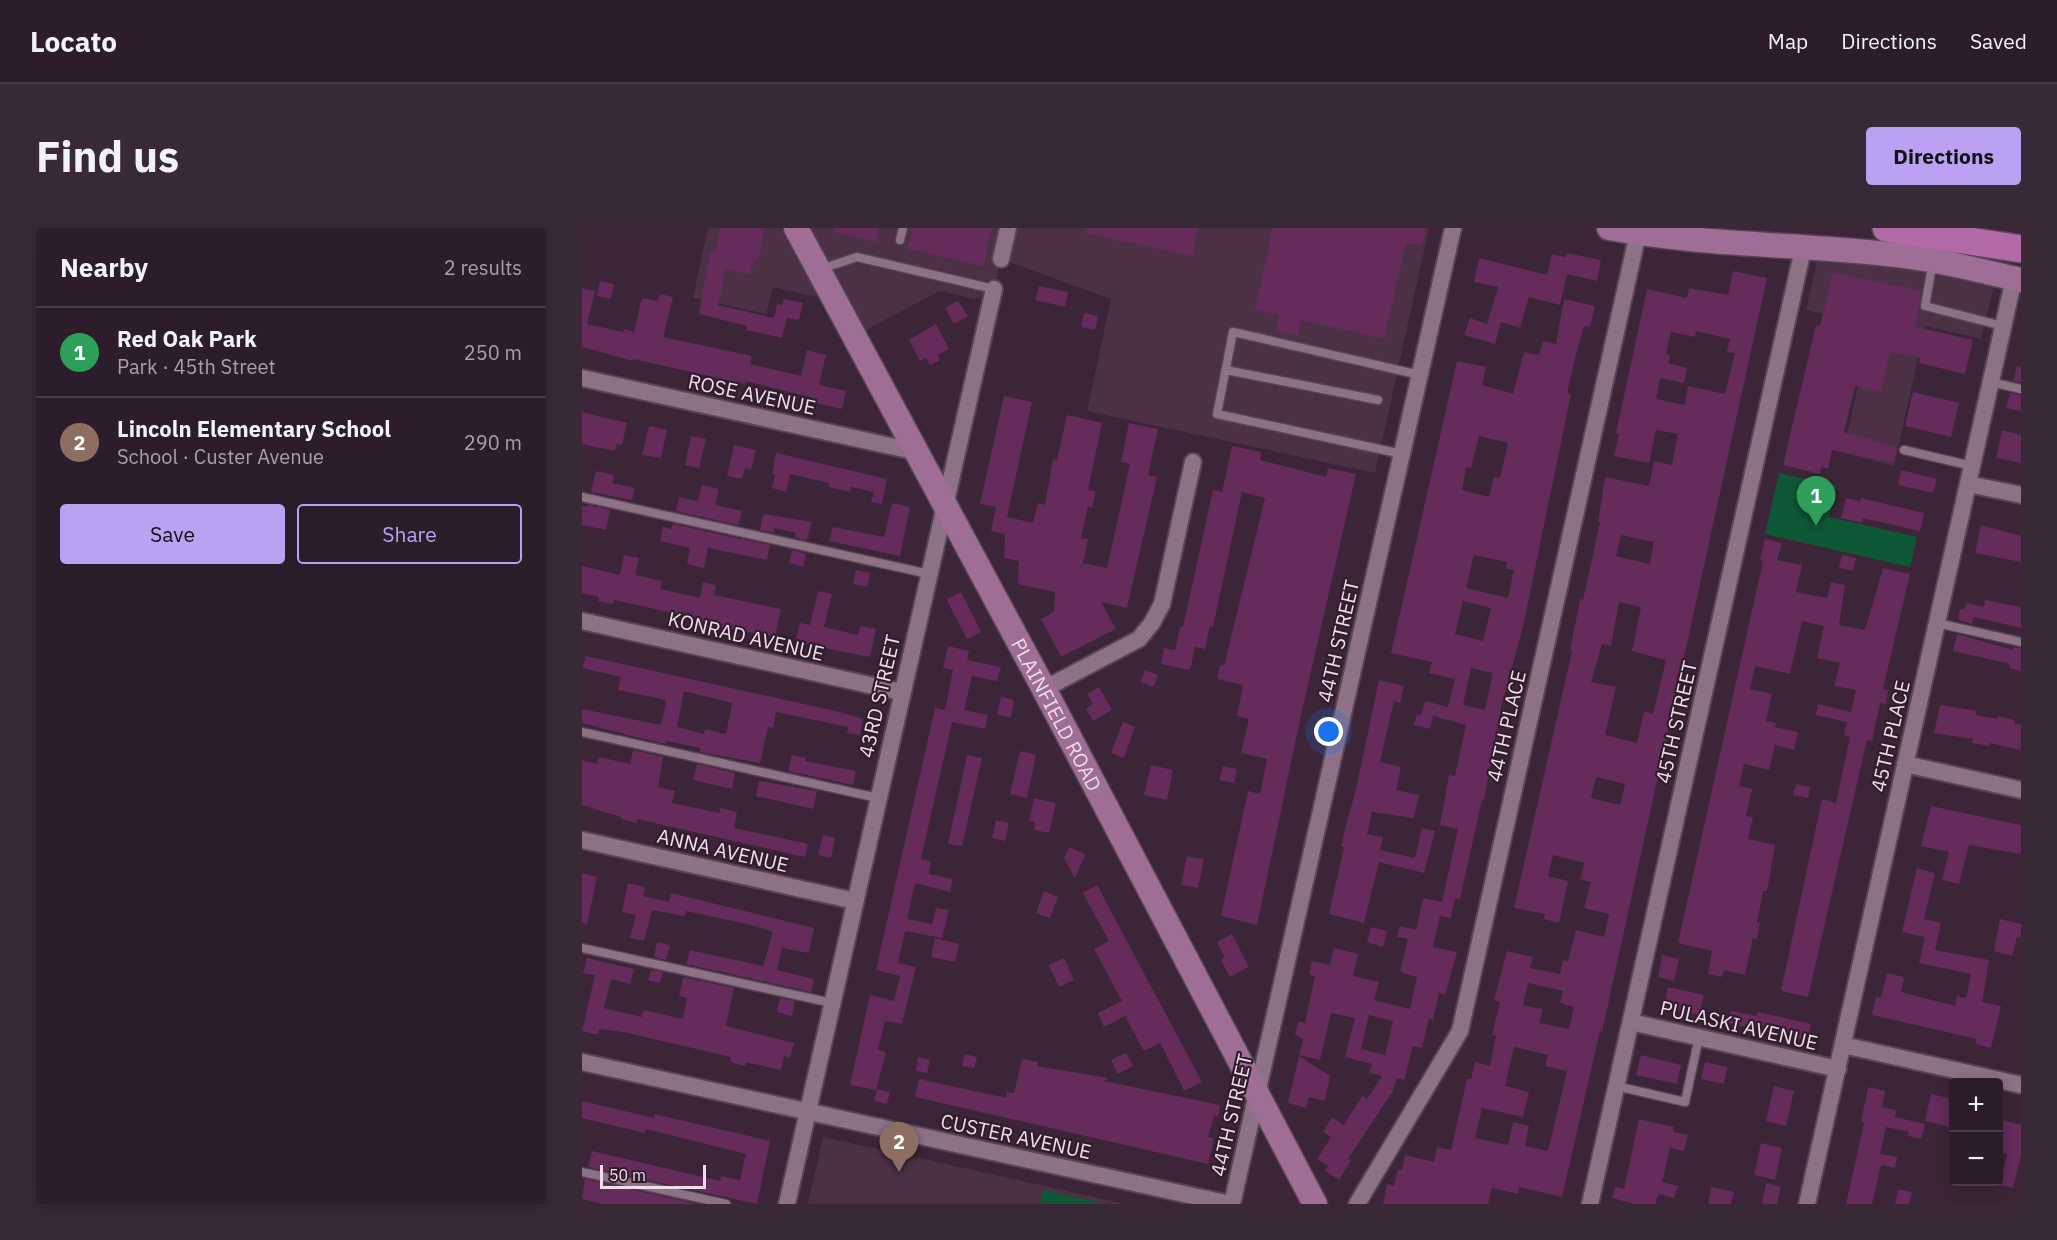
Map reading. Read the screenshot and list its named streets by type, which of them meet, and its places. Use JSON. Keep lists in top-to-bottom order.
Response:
{
  "streets": {
    "street": [
      "ROSE AVENUE",
      "KONRAD AVENUE",
      "44TH STREET",
      "43RD STREET",
      "PLAINFIELD ROAD",
      "45TH STREET",
      "44TH PLACE",
      "45TH PLACE",
      "ANNA AVENUE",
      "PULASKI AVENUE",
      "CUSTER AVENUE"
    ]
  },
  "crossings": [
    ["ROSE AVENUE", "PLAINFIELD ROAD"],
    ["KONRAD AVENUE", "43RD STREET"],
    ["44TH STREET", "PLAINFIELD ROAD"],
    ["44TH STREET", "CUSTER AVENUE"],
    ["43RD STREET", "PLAINFIELD ROAD"],
    ["43RD STREET", "ANNA AVENUE"],
    ["43RD STREET", "CUSTER AVENUE"],
    ["45TH STREET", "PULASKI AVENUE"],
    ["45TH PLACE", "PULASKI AVENUE"]
  ],
  "scale_bar": "50 m",
  "page": {
    "header": "Locato",
    "nav": ["Map", "Directions", "Saved"],
    "buttons": [
      "Directions",
      ["Save", "Share"]
    ],
    "title": "Find us",
    "heading": ["Nearby", "2 results"],
    "list": [
      {
        "mark": "1",
        "name": "Red Oak Park",
        "note": "Park · 45th Street",
        "value": "250 m"
      },
      {
        "mark": "2",
        "name": "Lincoln Elementary School",
        "note": "School · Custer Avenue",
        "value": "290 m"
      }
    ],
    "pins": ["1", "2"],
    "map_buttons": ["+", "−"],
    "scale": "50 m"
  }
}
